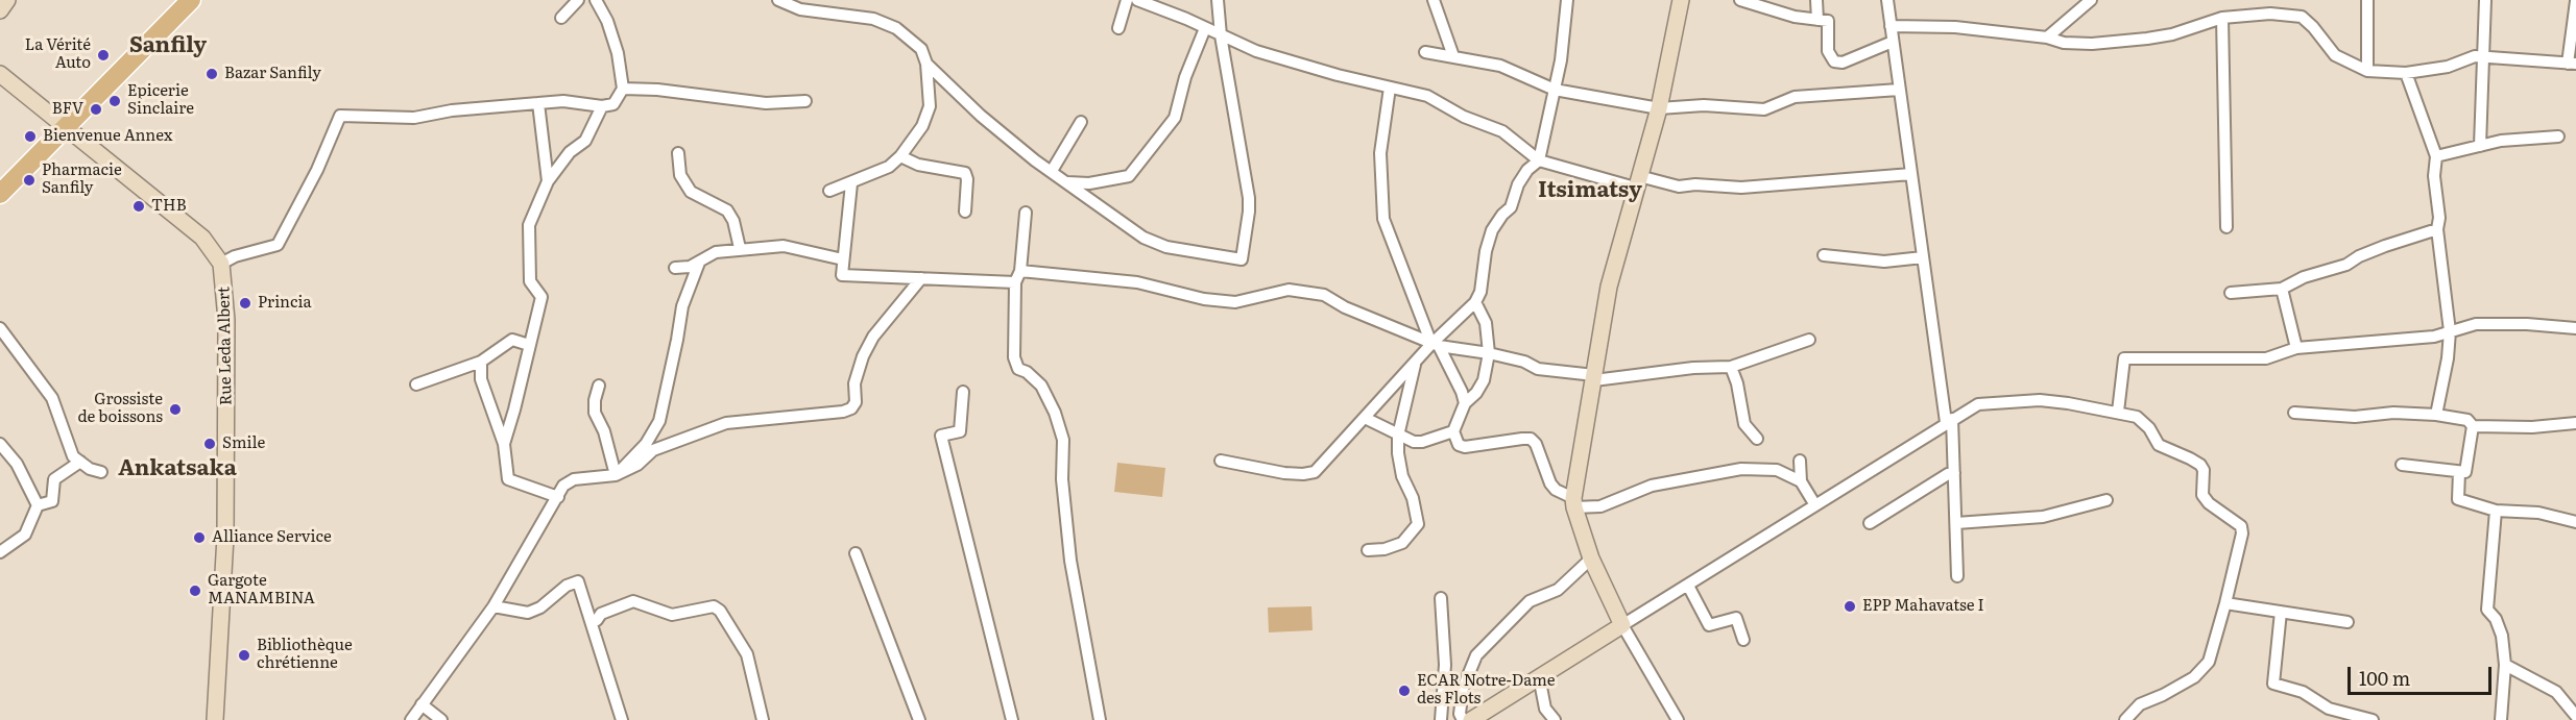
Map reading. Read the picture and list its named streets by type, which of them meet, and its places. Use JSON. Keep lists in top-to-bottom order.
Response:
{
  "streets": {
    "street": ["Rue Leda Albert"]
  },
  "districts": ["Sanfily", "Itsimatsy", "Ankatsaka"],
  "places": [
    "La Vérité Auto",
    "Bazar Sanfily",
    "Epicerie Sinclaire",
    "BFV",
    "Bienvenue Annex",
    "Pharmacie Sanfily",
    "THB",
    "Princia",
    "Grossiste de boissons",
    "Smile",
    "Alliance Service",
    "Gargote MANAMBINA",
    "EPP Mahavatse I",
    "Bibliothèque chrétienne",
    "ECAR Notre-Dame des Flots"
  ],
  "scale_bar": "100 m"
}
